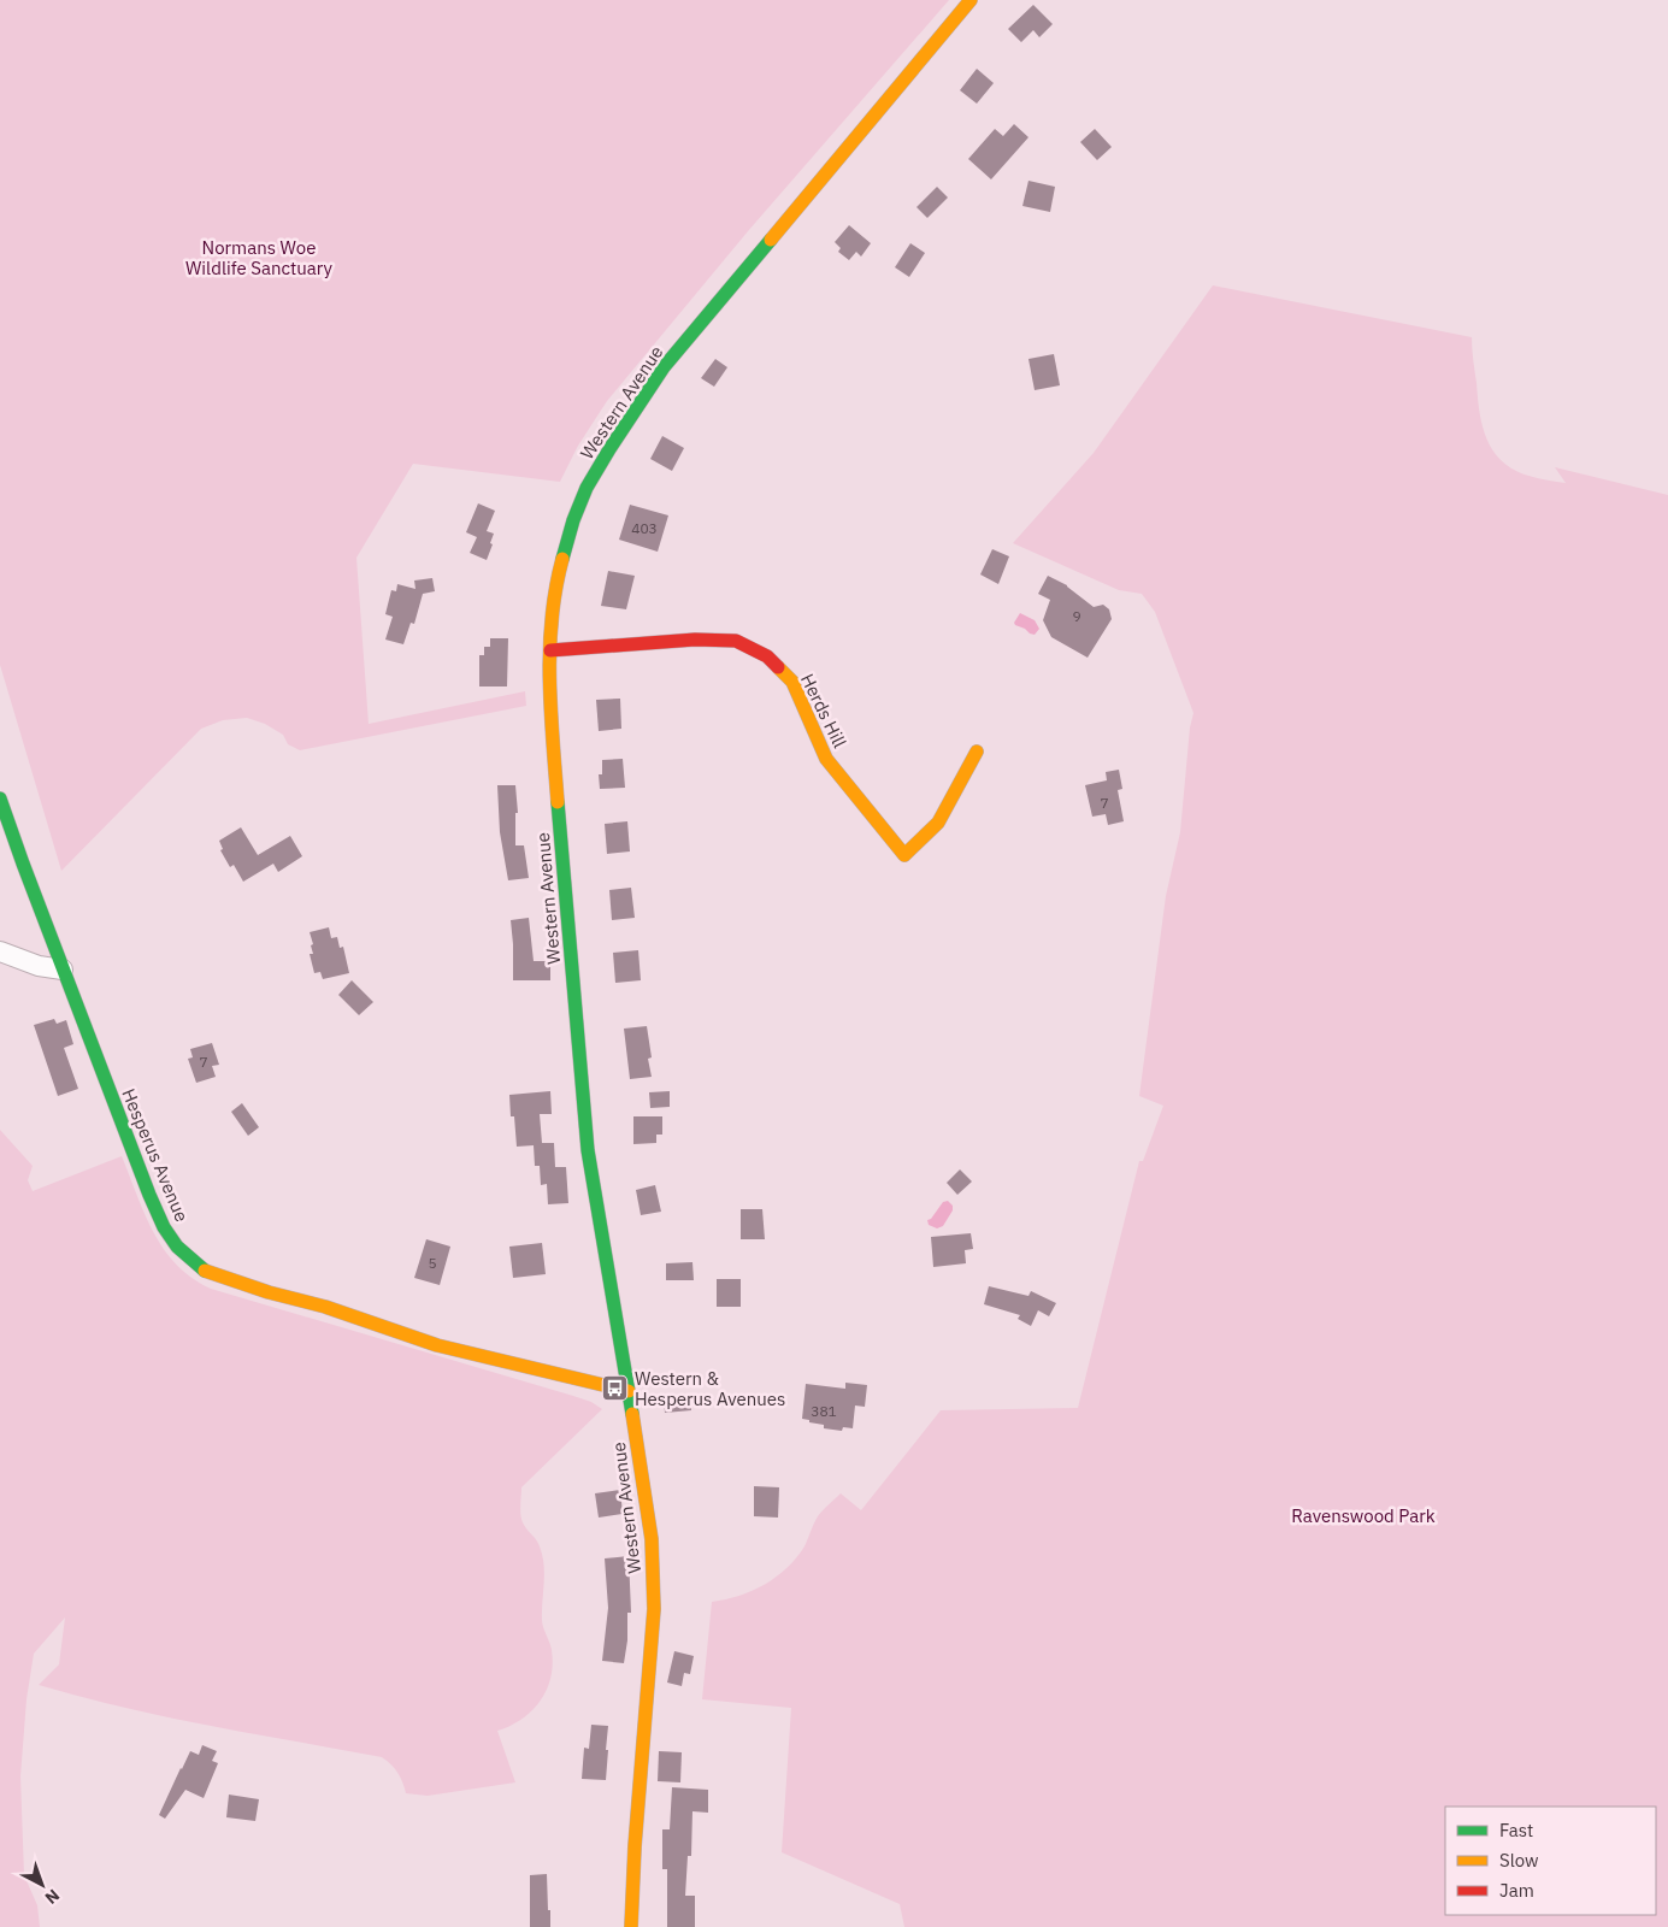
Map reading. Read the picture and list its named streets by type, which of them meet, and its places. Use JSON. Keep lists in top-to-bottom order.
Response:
{
  "streets": {
    "main road": ["Western Avenue", "Herds Hill", "Hesperus Avenue"]
  },
  "crossings": [
    ["Western Avenue", "Herds Hill"],
    ["Western Avenue", "Hesperus Avenue"]
  ],
  "parks": ["Normans Woe Wildlife Sanctuary", "Ravenswood Park"],
  "places": {
    "bus stop": ["Western & Hesperus Avenues"]
  },
  "house_numbers": [
    "403",
    "9",
    "7",
    "7",
    "5",
    "381"
  ],
  "legend": ["Fast", "Slow", "Jam"],
  "north": "bottom right"
}
